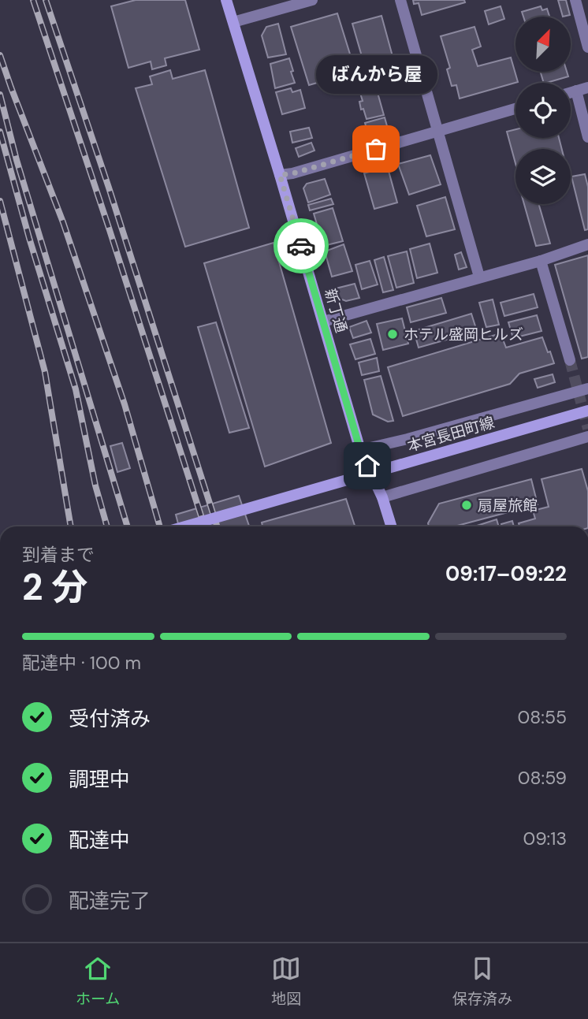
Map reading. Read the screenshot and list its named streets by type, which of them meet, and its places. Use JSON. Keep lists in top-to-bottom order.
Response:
{
  "streets": {
    "street": ["新丁通", "本宮長田町線"]
  },
  "places": ["ばんから屋", "ホテル盛岡ヒルズ", "扇屋旅館"],
  "north": "top right",
  "page": {
    "bubble": "ばんから屋",
    "heading": ["2 分", "到着まで", "09:17–09:22"],
    "bar": "配達中 · 100 m",
    "list": [
      ["受付済み", "08:55"],
      ["調理中", "08:59"],
      ["配達中", "09:13"],
      "配達完了"
    ],
    "tabs": ["ホーム", "地図", "保存済み"]
  }
}
